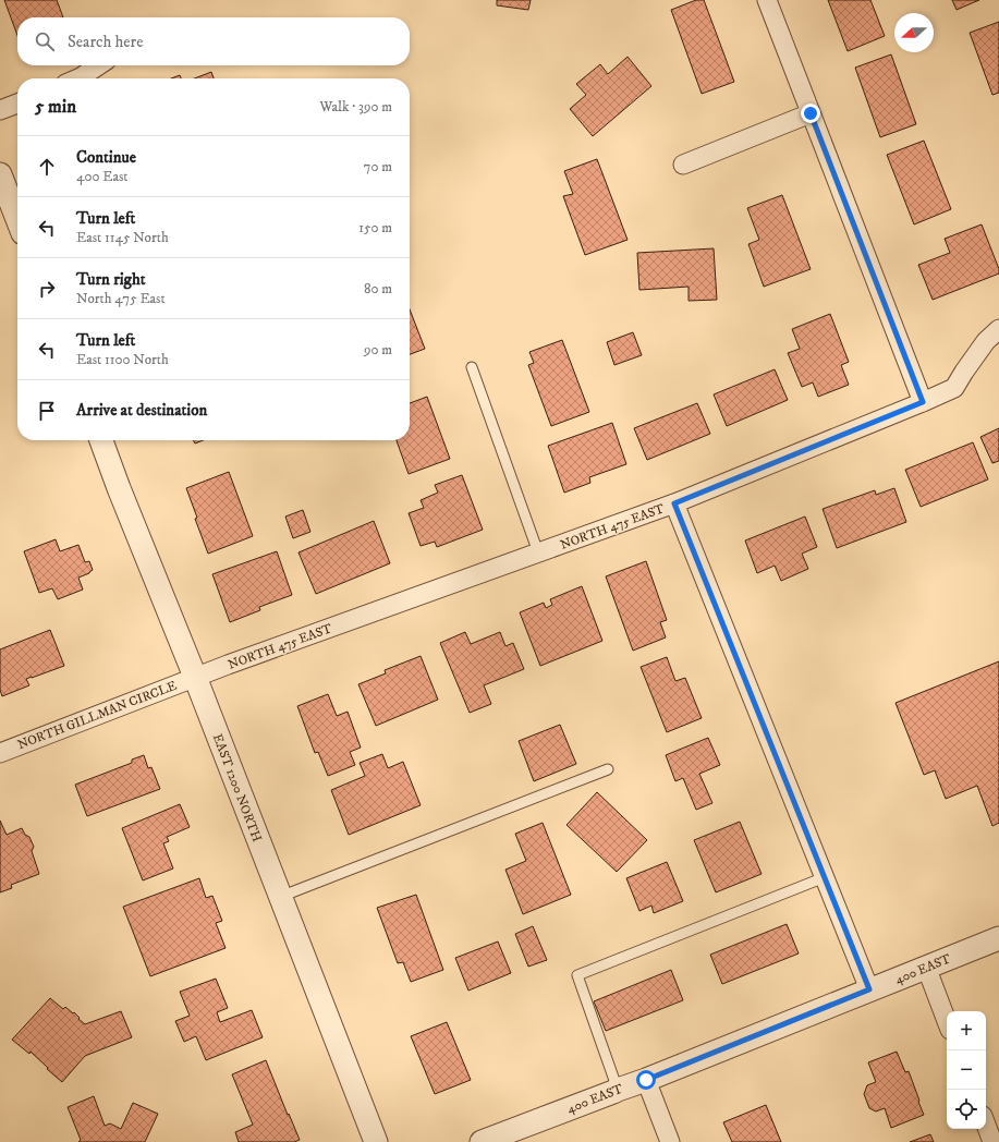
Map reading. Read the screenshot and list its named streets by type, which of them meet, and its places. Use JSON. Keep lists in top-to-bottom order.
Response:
{
  "streets": {
    "street": [
      "NORTH 475 EAST",
      "NORTH GILLMAN CIRCLE",
      "EAST 1200 NORTH",
      "400 EAST"
    ]
  },
  "crossings": [
    ["NORTH 475 EAST", "NORTH GILLMAN CIRCLE"],
    ["NORTH 475 EAST", "EAST 1200 NORTH"],
    ["NORTH GILLMAN CIRCLE", "EAST 1200 NORTH"]
  ],
  "north": "left",
  "page": {
    "search": "Search here",
    "heading": ["5 min", "Walk · 390 m"],
    "list": [
      ["Continue", "400 East", "70 m"],
      ["Turn left", "East 1145 North", "150 m"],
      ["Turn right", "North 475 East", "80 m"],
      ["Turn left", "East 1100 North", "90 m"],
      "Arrive at destination"
    ],
    "map_buttons": ["+", "−"]
  }
}
